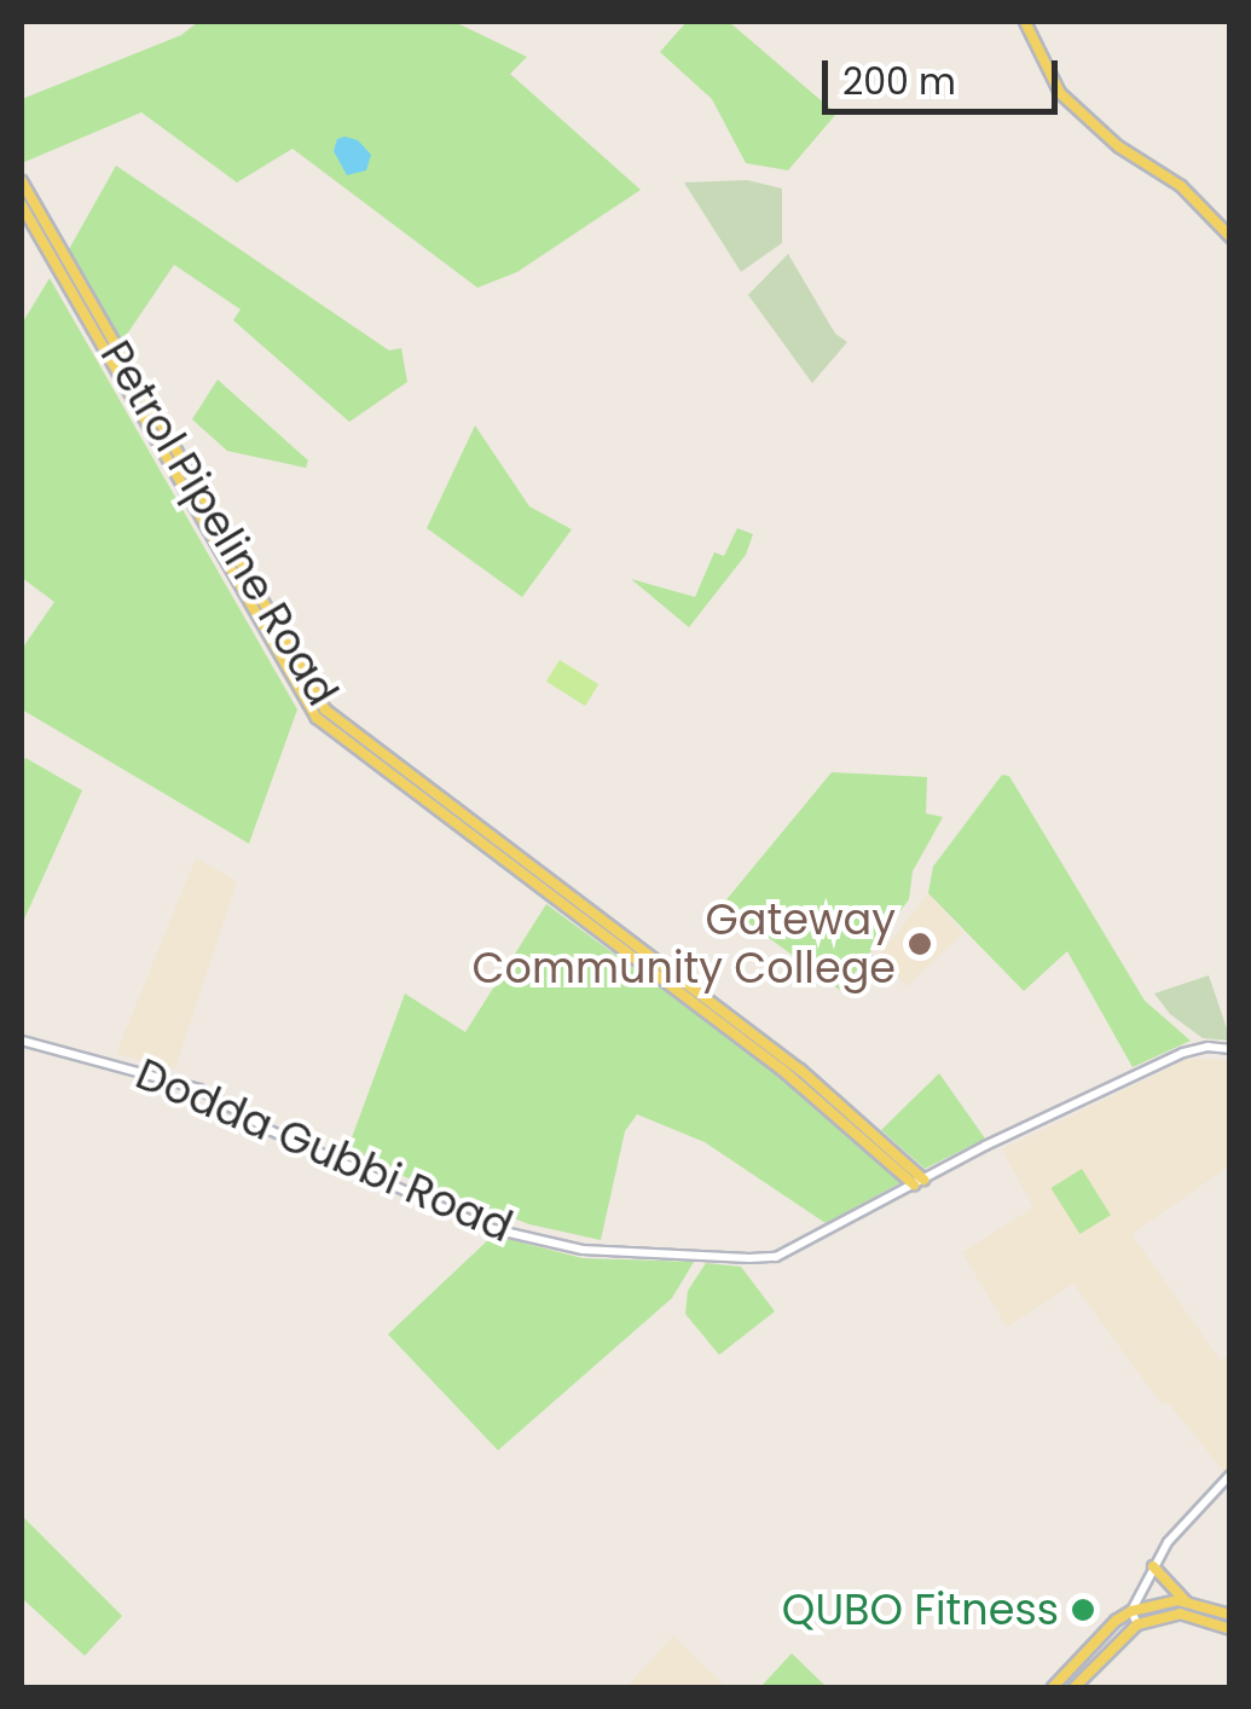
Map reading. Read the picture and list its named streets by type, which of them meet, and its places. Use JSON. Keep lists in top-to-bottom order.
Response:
{
  "streets": {
    "main road": ["Petrol Pipeline Road"],
    "street": ["Dodda Gubbi Road"]
  },
  "crossings": [
    ["Petrol Pipeline Road", "Dodda Gubbi Road"]
  ],
  "places": ["Gateway Community College", "QUBO Fitness"],
  "scale_bar": "200 m"
}
